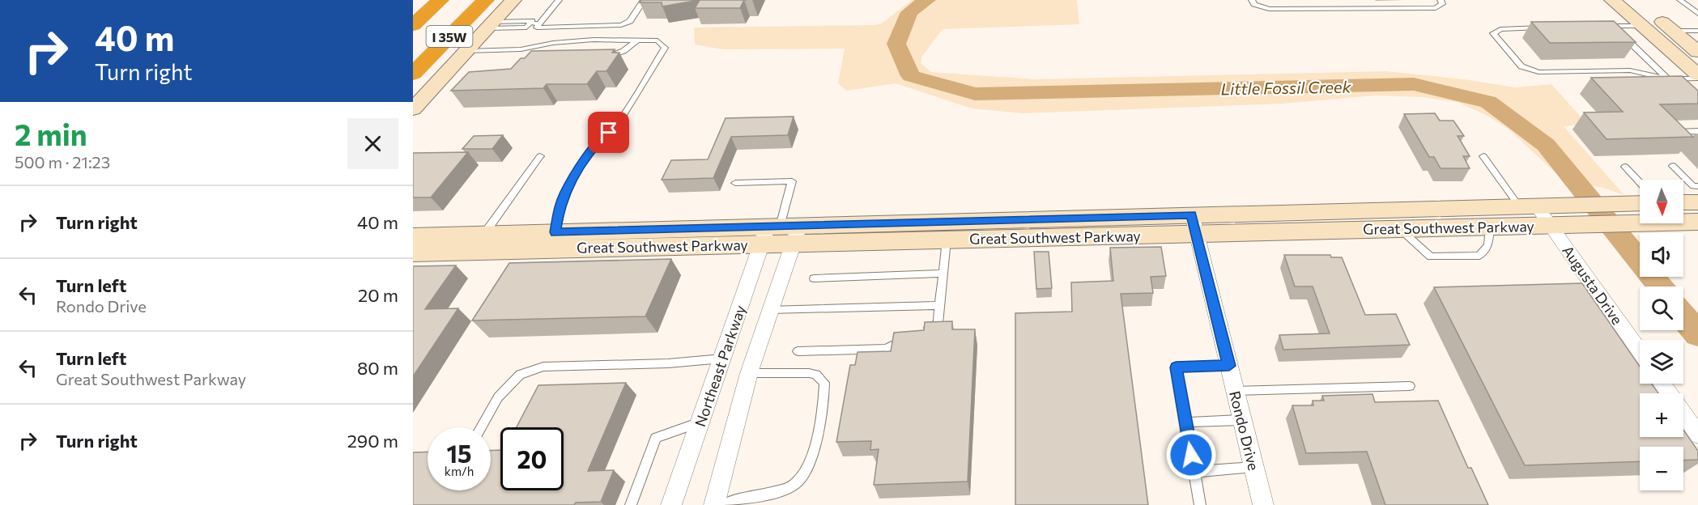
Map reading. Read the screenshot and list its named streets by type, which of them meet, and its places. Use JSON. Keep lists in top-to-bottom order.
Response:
{
  "streets": {
    "highway": ["I 35W"],
    "street": [
      "Great Southwest Parkway",
      "Augusta Drive",
      "Northeast Parkway",
      "Rondo Drive"
    ]
  },
  "crossings": [
    ["Great Southwest Parkway", "Augusta Drive"],
    ["Great Southwest Parkway", "Northeast Parkway"],
    ["Great Southwest Parkway", "Rondo Drive"]
  ],
  "water": ["Little Fossil Creek"],
  "north": "bottom",
  "page": {
    "turn": ["40 m", "Turn right"],
    "heading": ["2 min", "500 m · 21:23"],
    "map_buttons": ["+", "−"],
    "list": [
      {
        "name": "Turn right",
        "value": "40 m"
      },
      {
        "name": "Turn left",
        "note": "Rondo Drive",
        "value": "20 m"
      },
      {
        "name": "Turn left",
        "note": "Great Southwest Parkway",
        "value": "80 m"
      },
      {
        "name": "Turn right",
        "value": "290 m"
      }
    ],
    "speed": "15 km/h",
    "limit": "20"
  }
}
